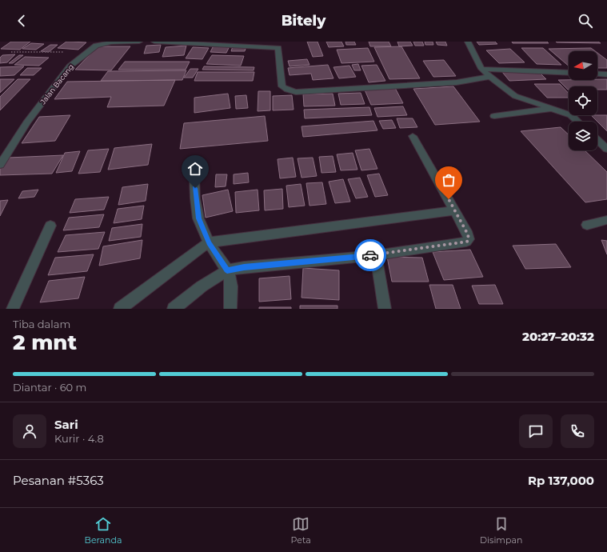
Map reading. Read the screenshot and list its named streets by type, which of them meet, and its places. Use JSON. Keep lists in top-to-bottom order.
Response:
{
  "streets": {
    "street": ["Jalan Bacang"]
  },
  "north": "left",
  "page": {
    "header": "Bitely",
    "heading": ["2 mnt", "Tiba dalam", "20:27–20:32"],
    "panel": [
      "Sari",
      "Kurir · 4.8",
      "Pesanan #5363",
      "Rp 137,000"
    ],
    "bar": "Diantar · 60 m",
    "tabs": ["Beranda", "Peta", "Disimpan"]
  }
}
